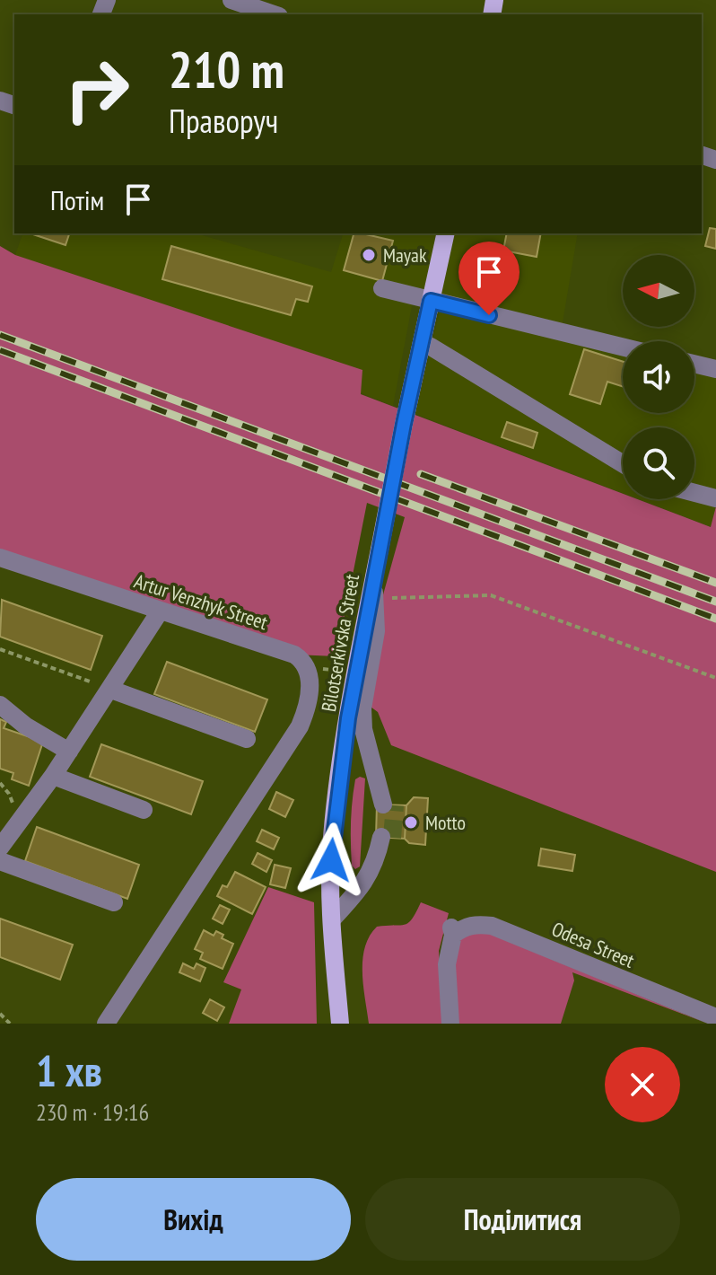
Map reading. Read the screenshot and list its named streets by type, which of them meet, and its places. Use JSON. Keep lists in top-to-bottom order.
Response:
{
  "streets": {
    "main road": ["Bilotserkivska Street"],
    "street": ["Artur Venzhyk Street", "Odesa Street"]
  },
  "places": ["Mayak", "Motto"],
  "north": "left",
  "page": {
    "turn": ["210 m", "Праворуч"],
    "then": "Потім",
    "heading": ["1 хв", "230 m · 19:16"],
    "buttons": ["Вихід", "Поділитися"]
  }
}
